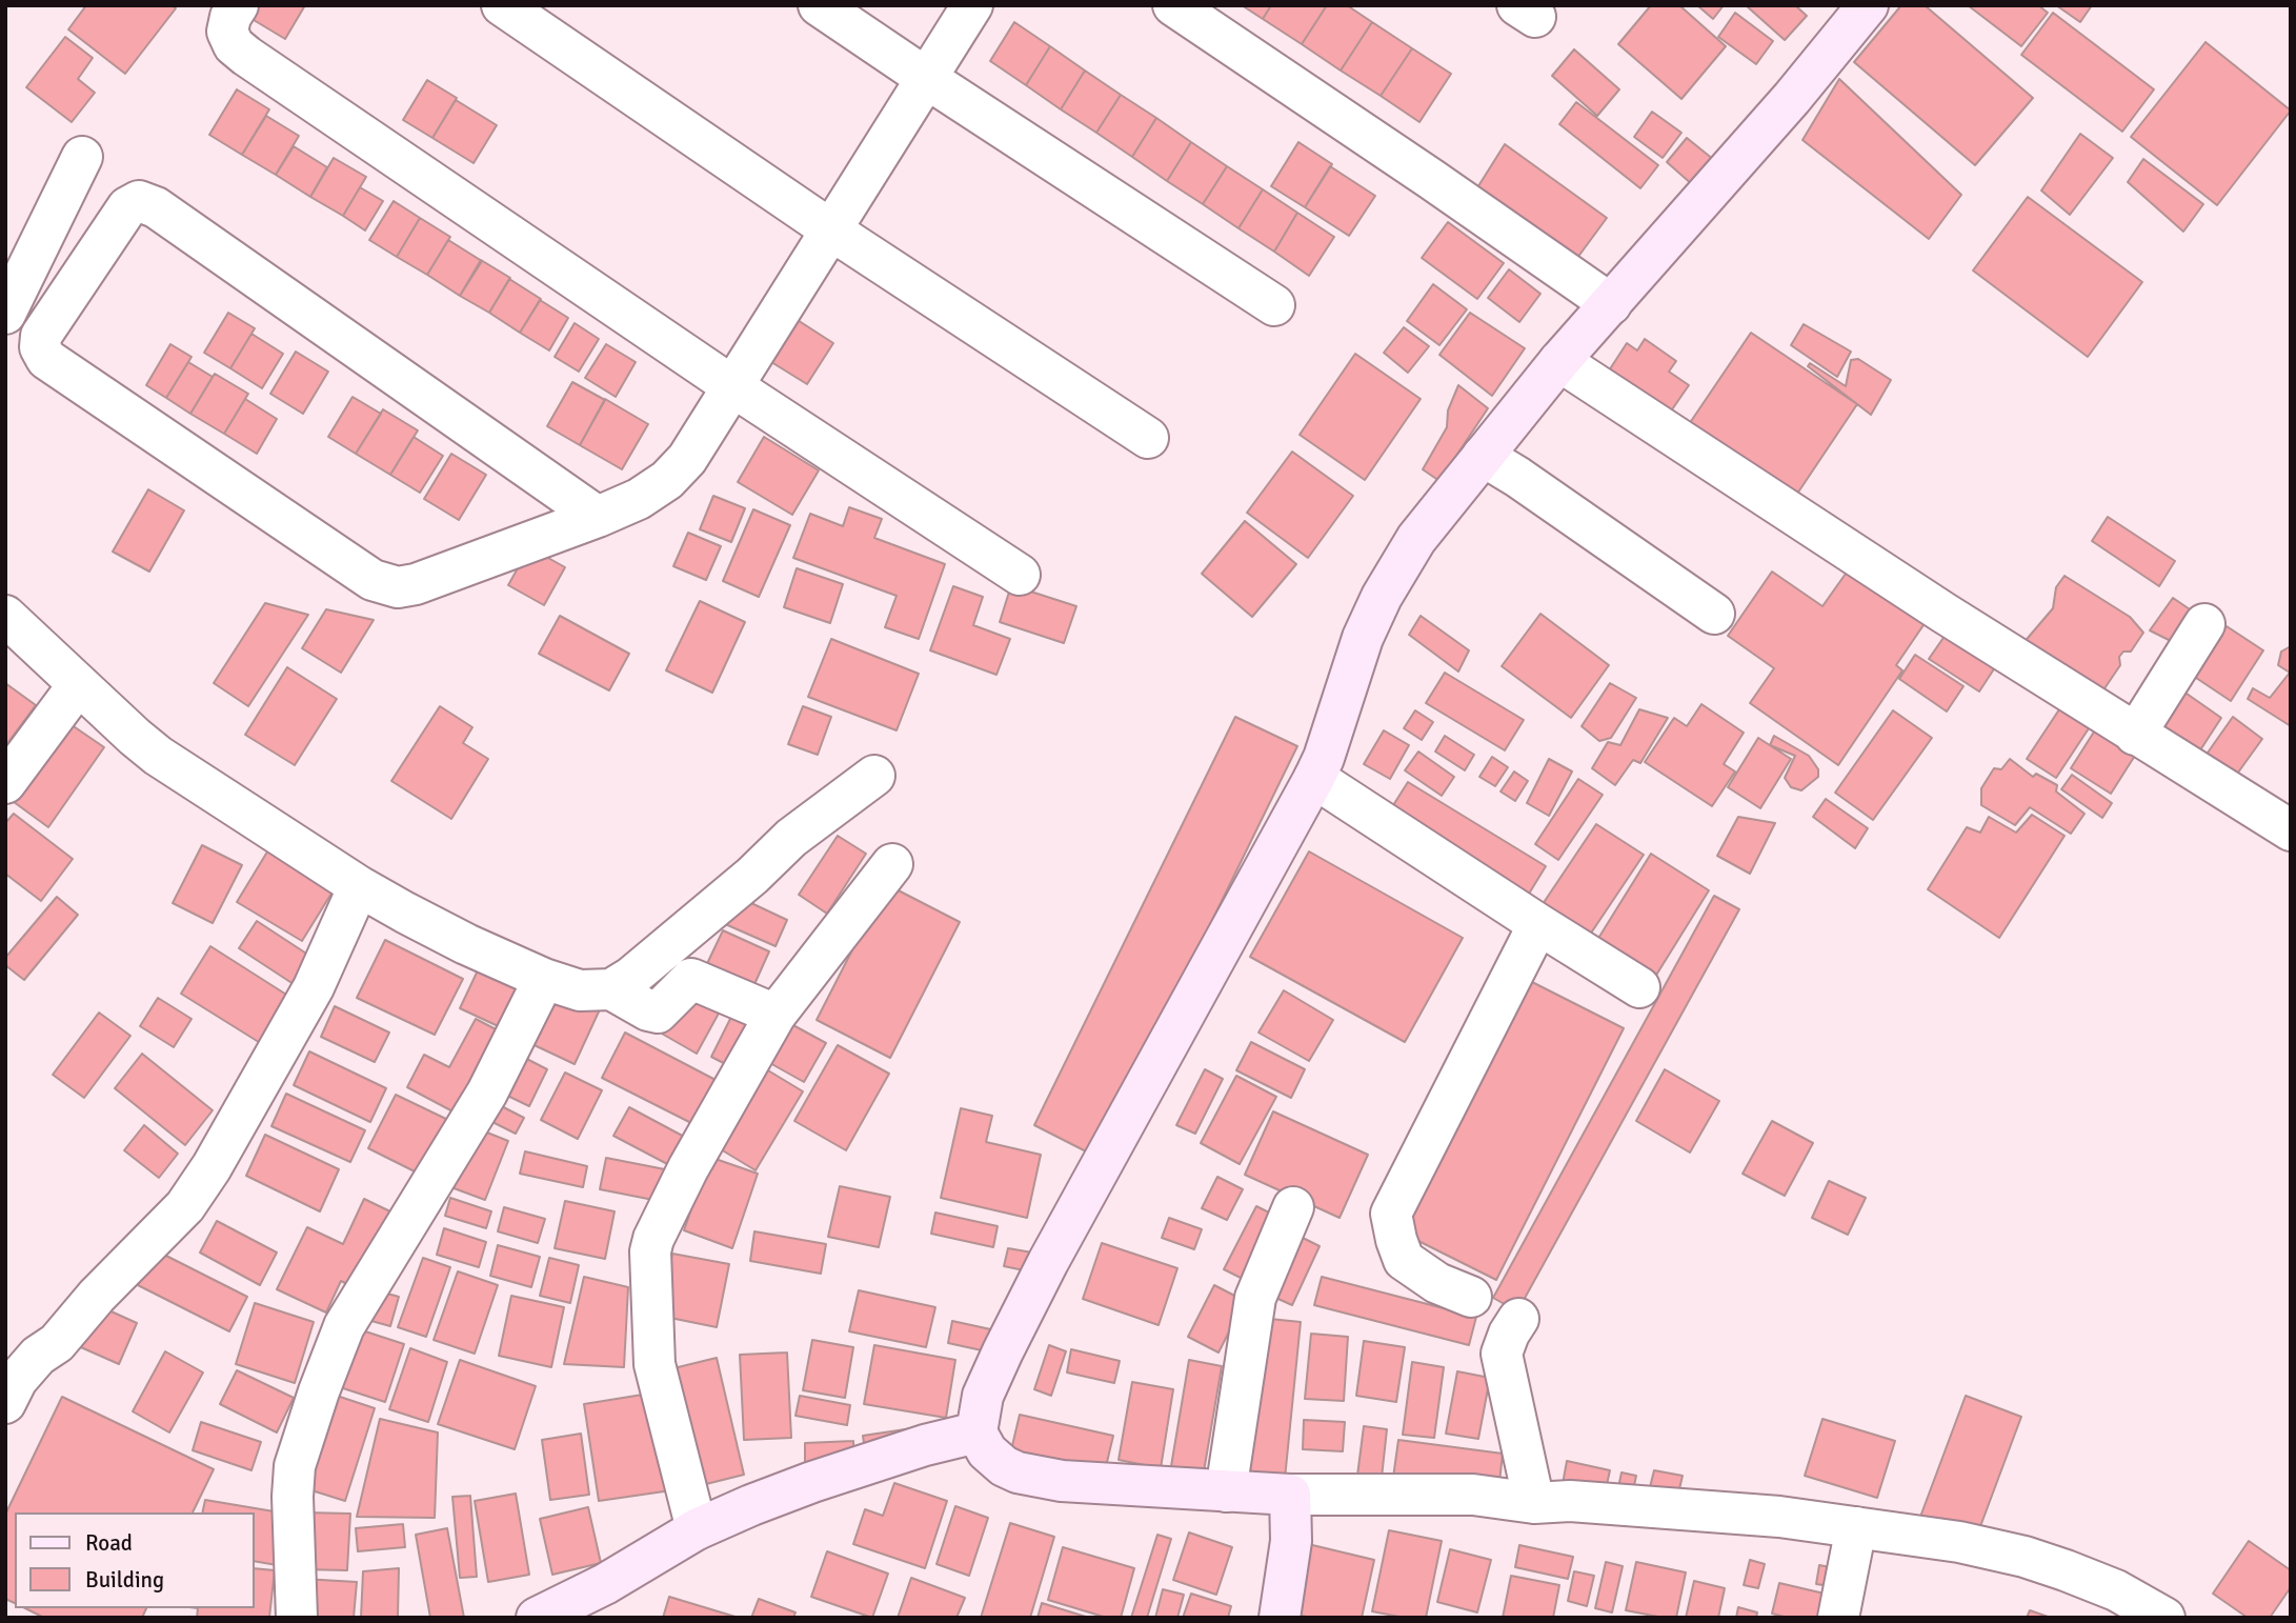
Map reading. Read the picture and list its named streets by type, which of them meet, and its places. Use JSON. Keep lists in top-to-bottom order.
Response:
{
  "legend": ["Road", "Building"]
}
